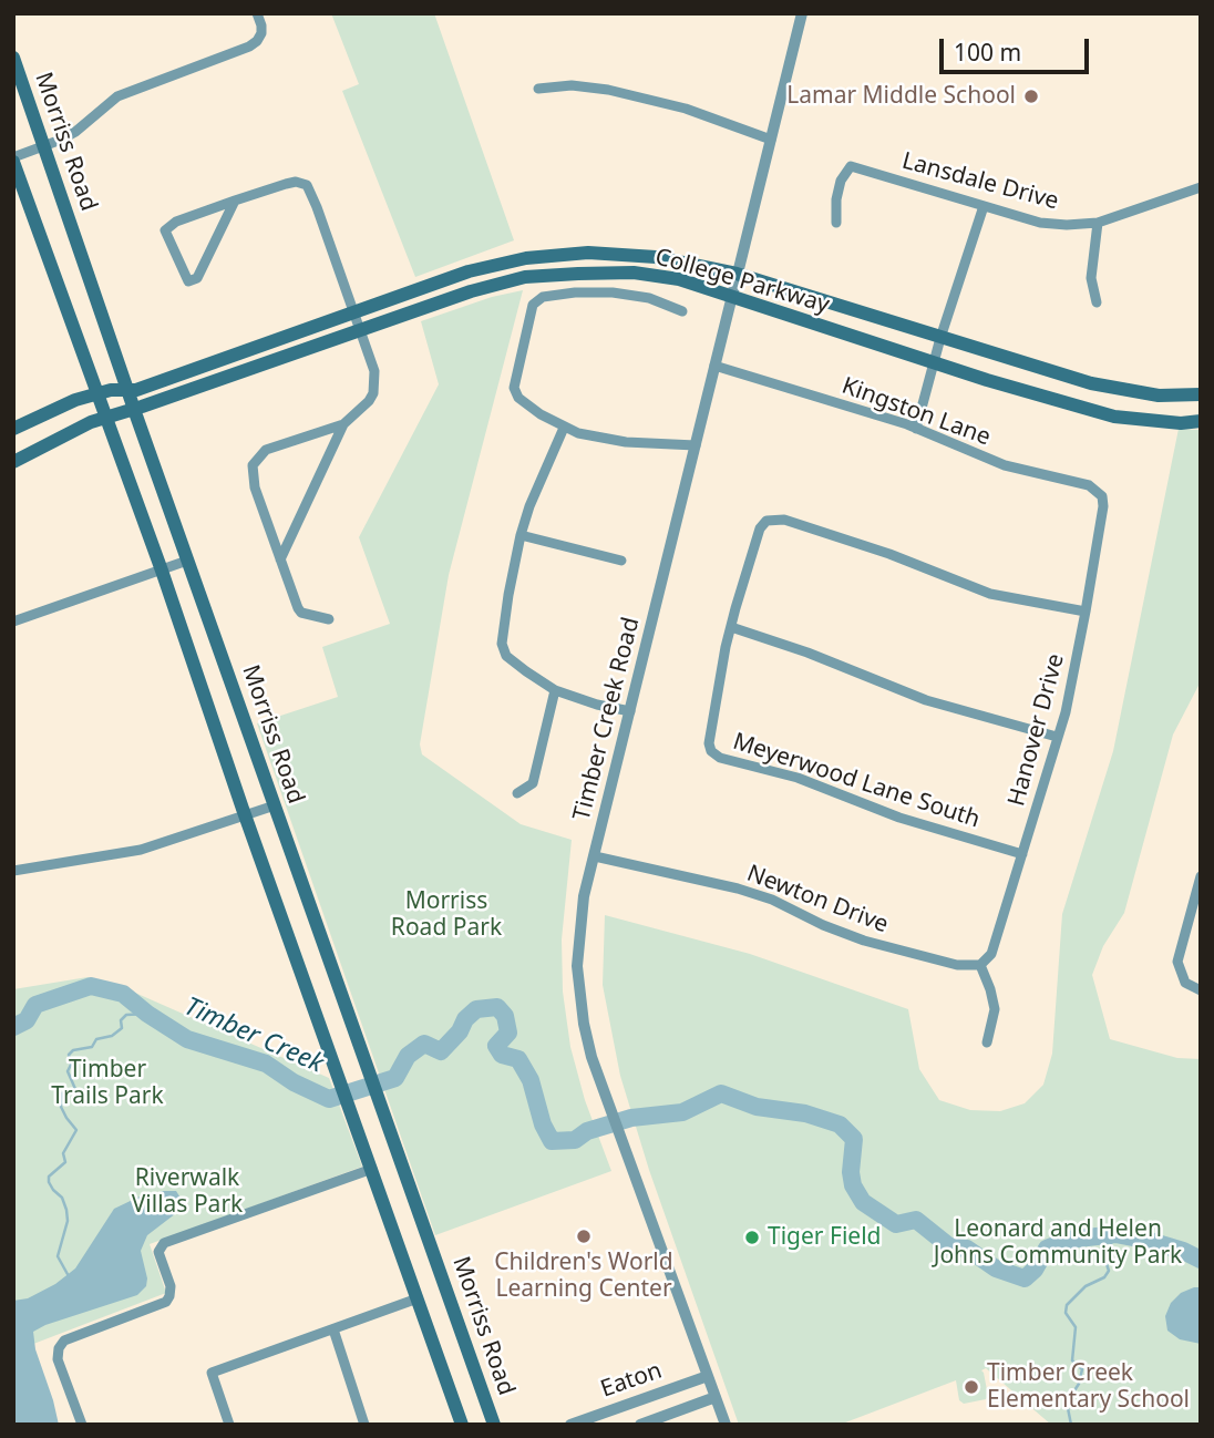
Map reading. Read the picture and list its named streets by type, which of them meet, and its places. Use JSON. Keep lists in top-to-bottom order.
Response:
{
  "streets": {
    "main road": ["Morriss Road", "College Parkway"],
    "street": [
      "Lansdale Drive",
      "Kingston Lane",
      "Timber Creek Road",
      "Hanover Drive",
      "Meyerwood Lane South",
      "Newton Drive",
      "Eaton"
    ]
  },
  "crossings": [
    ["Morriss Road", "College Parkway"],
    ["College Parkway", "Timber Creek Road"],
    ["Kingston Lane", "Timber Creek Road"],
    ["Kingston Lane", "Hanover Drive"],
    ["Timber Creek Road", "Newton Drive"],
    ["Timber Creek Road", "Eaton"],
    ["Hanover Drive", "Meyerwood Lane South"],
    ["Hanover Drive", "Newton Drive"]
  ],
  "water": ["Timber Creek"],
  "parks": [
    "Morriss Road Park",
    "Timber Trails Park",
    "Riverwalk Villas Park",
    "Leonard and Helen Johns Community Park"
  ],
  "places": [
    "Lamar Middle School",
    "Children's World Learning Center",
    "Tiger Field",
    "Timber Creek Elementary School"
  ],
  "scale_bar": "100 m"
}
